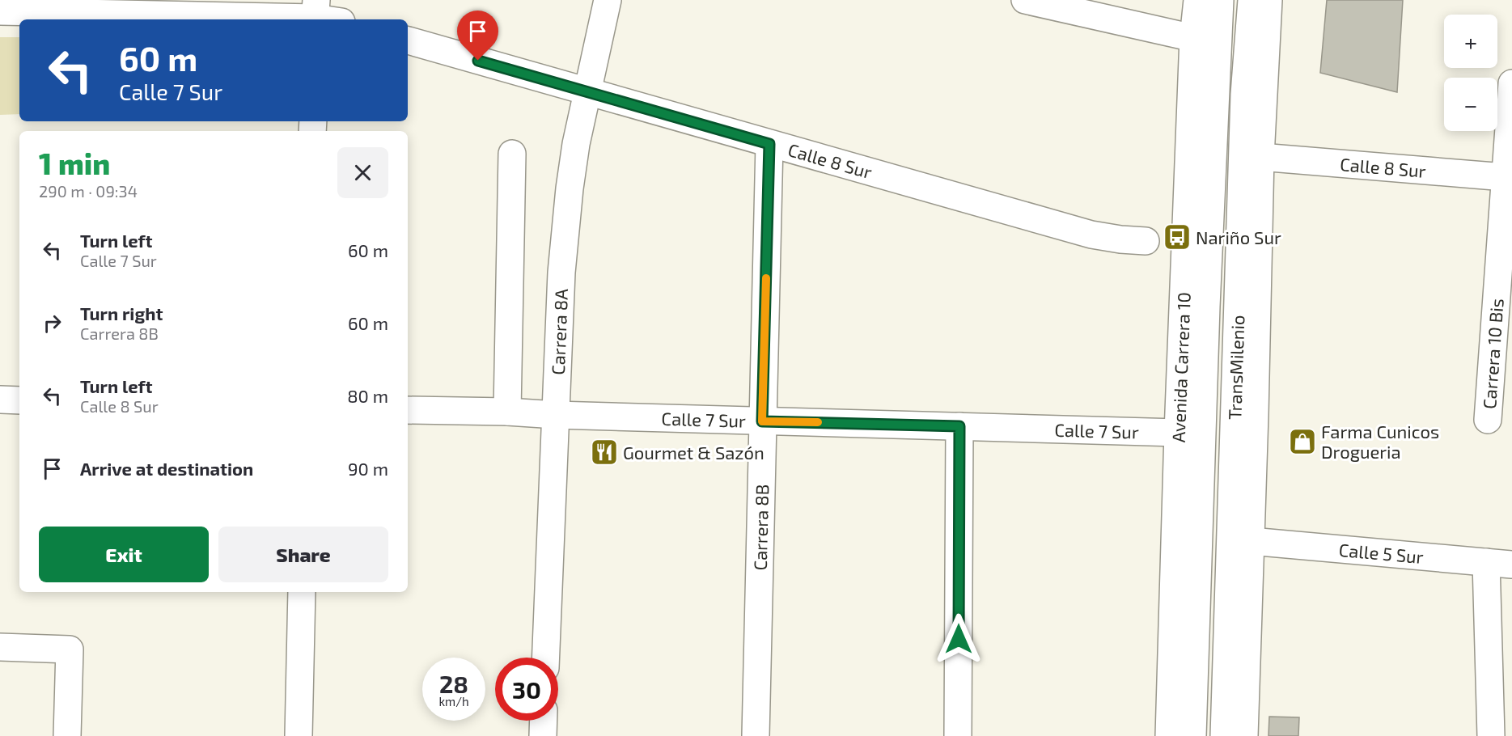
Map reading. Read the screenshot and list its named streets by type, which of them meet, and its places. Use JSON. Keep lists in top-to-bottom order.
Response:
{
  "streets": {
    "street": [
      "Calle 8 Sur",
      "Carrera 8A",
      "Carrera 10 Bis",
      "Avenida Carrera 10",
      "TransMilenio",
      "Calle 7 Sur",
      "Carrera 8B",
      "Calle 5 Sur"
    ]
  },
  "crossings": [
    ["Calle 8 Sur", "Carrera 8A"],
    ["Calle 8 Sur", "Carrera 10 Bis"],
    ["Calle 8 Sur", "Carrera 8B"],
    ["Carrera 8A", "Calle 7 Sur"],
    ["Avenida Carrera 10", "Calle 7 Sur"],
    ["Calle 7 Sur", "Carrera 8B"]
  ],
  "places": {
    "bus stop": ["Nariño Sur"],
    "shop": ["Farma Cunicos Drogueria"],
    "restaurant": ["Gourmet & Sazón"]
  },
  "page": {
    "map_buttons": ["+", "−"],
    "turn": ["60 m", "Calle 7 Sur"],
    "heading": ["1 min", "290 m · 09:34"],
    "list": [
      {
        "name": "Turn left",
        "note": "Calle 7 Sur",
        "value": "60 m"
      },
      {
        "name": "Turn right",
        "note": "Carrera 8B",
        "value": "60 m"
      },
      {
        "name": "Turn left",
        "note": "Calle 8 Sur",
        "value": "80 m"
      },
      {
        "name": "Arrive at destination",
        "value": "90 m"
      }
    ],
    "buttons": ["Exit", "Share"],
    "speed": "28 km/h",
    "limit": "30"
  }
}
